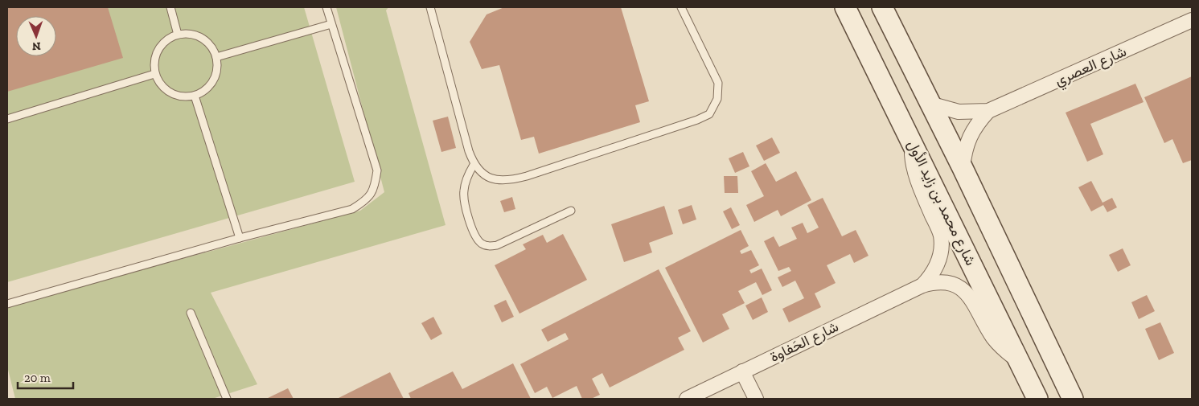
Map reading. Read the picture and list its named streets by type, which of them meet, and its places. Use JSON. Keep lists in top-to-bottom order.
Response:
{
  "streets": {
    "main road": ["شارع محمد بن زايد الأول"],
    "street": ["شارع العصري", "شارع الحَفاوة"]
  },
  "crossings": [
    ["شارع محمد بن زايد الأول", "شارع الحَفاوة"]
  ],
  "scale_bar": "20 m",
  "north": "bottom"
}
